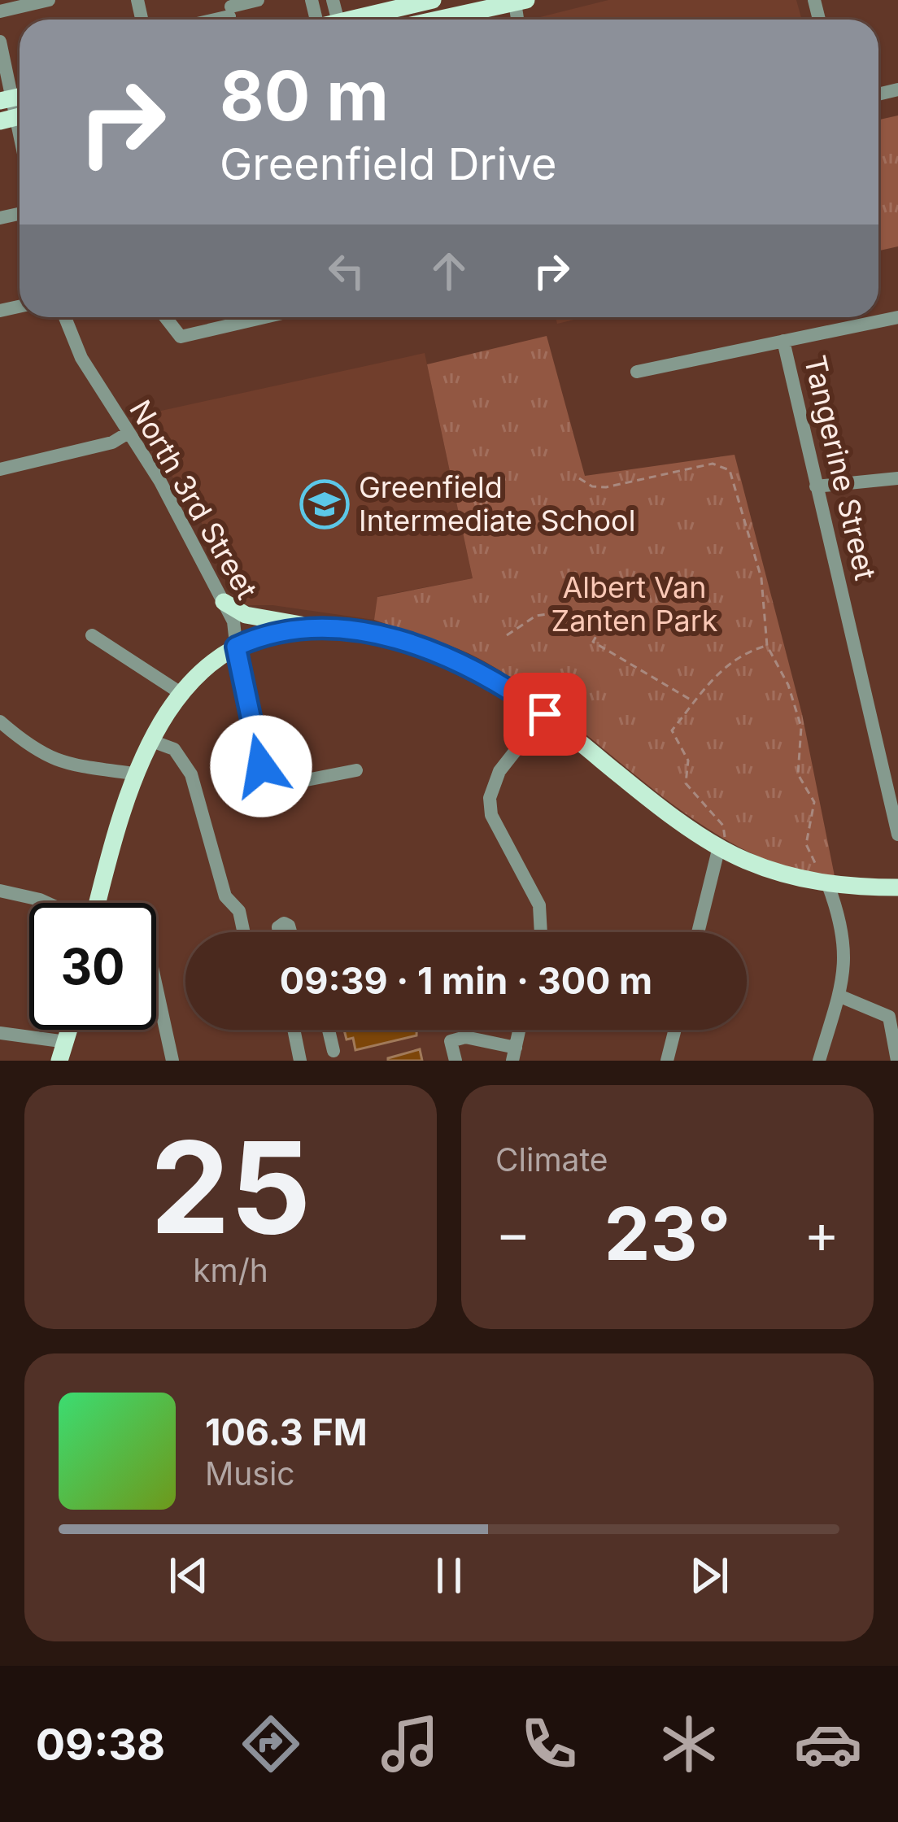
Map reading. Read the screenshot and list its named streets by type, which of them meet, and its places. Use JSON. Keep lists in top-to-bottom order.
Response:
{
  "streets": {
    "street": ["Tangerine Street", "North 3rd Street"]
  },
  "parks": ["Albert Van Zanten Park"],
  "places": {
    "school or university": ["Greenfield Intermediate School"]
  },
  "page": {
    "turn": ["80 m", "Greenfield Drive"],
    "limit": "30",
    "trip": "09:39 · 1 min · 300 m",
    "tile": [
      ["25", "km/h"],
      "Climate"
    ],
    "heat": ["−", "23°", "+"],
    "song": ["106.3 FM", "Music"],
    "tabs": "09:38"
  }
}
